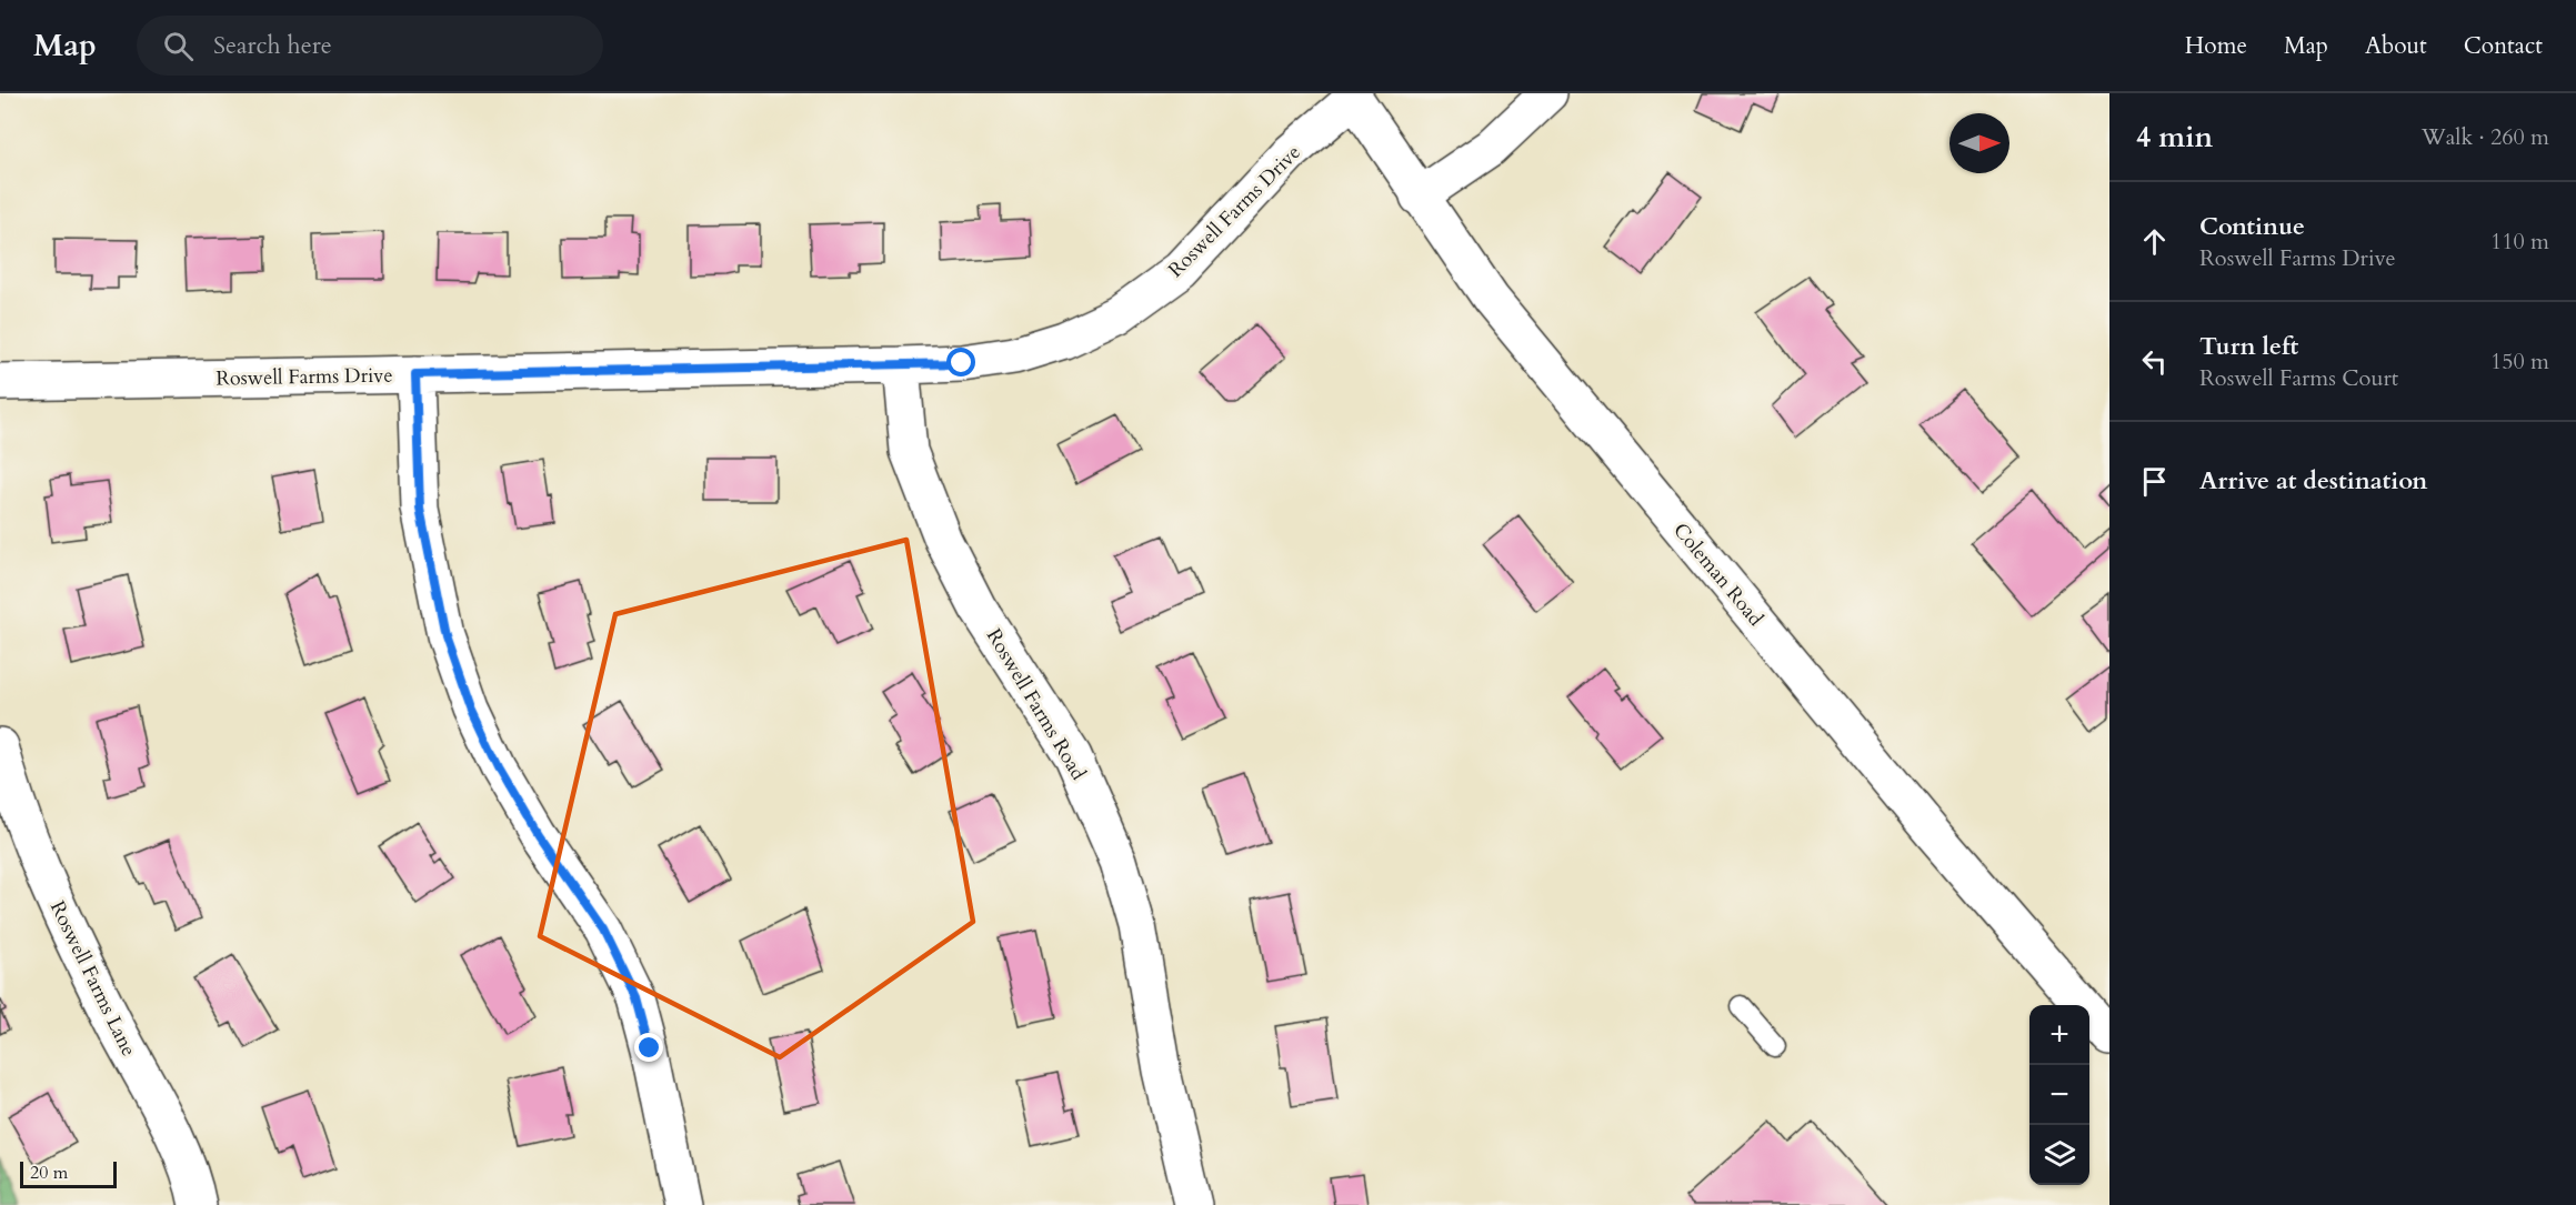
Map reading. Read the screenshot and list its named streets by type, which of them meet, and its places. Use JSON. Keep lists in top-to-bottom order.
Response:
{
  "streets": {
    "street": [
      "Roswell Farms Drive",
      "Coleman Road",
      "Roswell Farms Road",
      "Roswell Farms Lane"
    ]
  },
  "crossings": [
    ["Roswell Farms Drive", "Coleman Road"],
    ["Roswell Farms Drive", "Roswell Farms Road"]
  ],
  "scale_bar": "20 m",
  "north": "right",
  "page": {
    "header": "Map",
    "search": "Search here",
    "nav": [
      "Home",
      "Map",
      "About",
      "Contact"
    ],
    "heading": ["4 min", "Walk · 260 m"],
    "list": [
      ["Continue", "Roswell Farms Drive", "110 m"],
      ["Turn left", "Roswell Farms Court", "150 m"],
      "Arrive at destination"
    ],
    "map_buttons": ["+", "−"],
    "scale": "20 m"
  }
}
